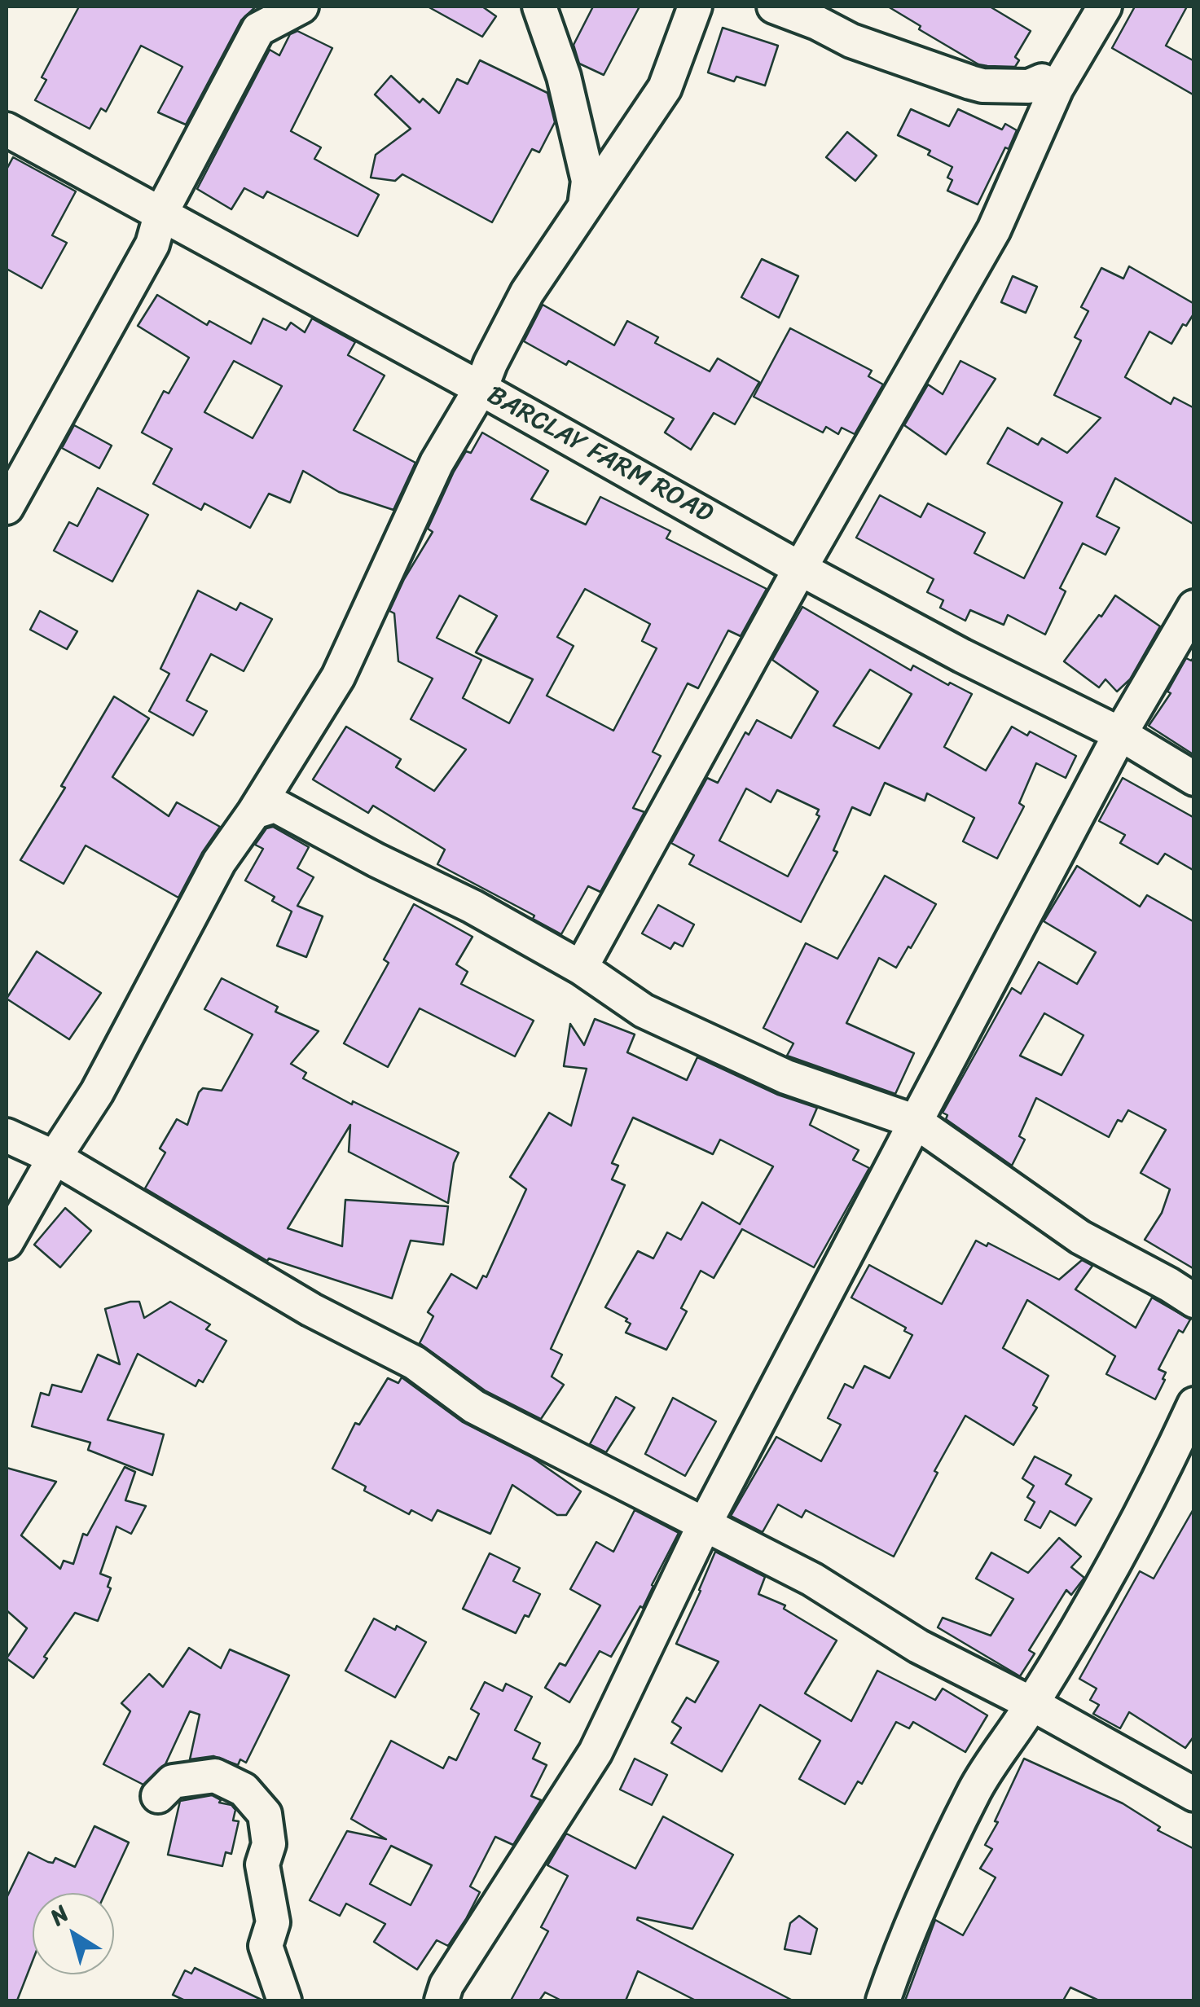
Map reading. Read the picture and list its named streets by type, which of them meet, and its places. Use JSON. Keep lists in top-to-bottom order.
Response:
{
  "streets": {
    "street": ["BARCLAY FARM ROAD"]
  },
  "north": "top left"
}
